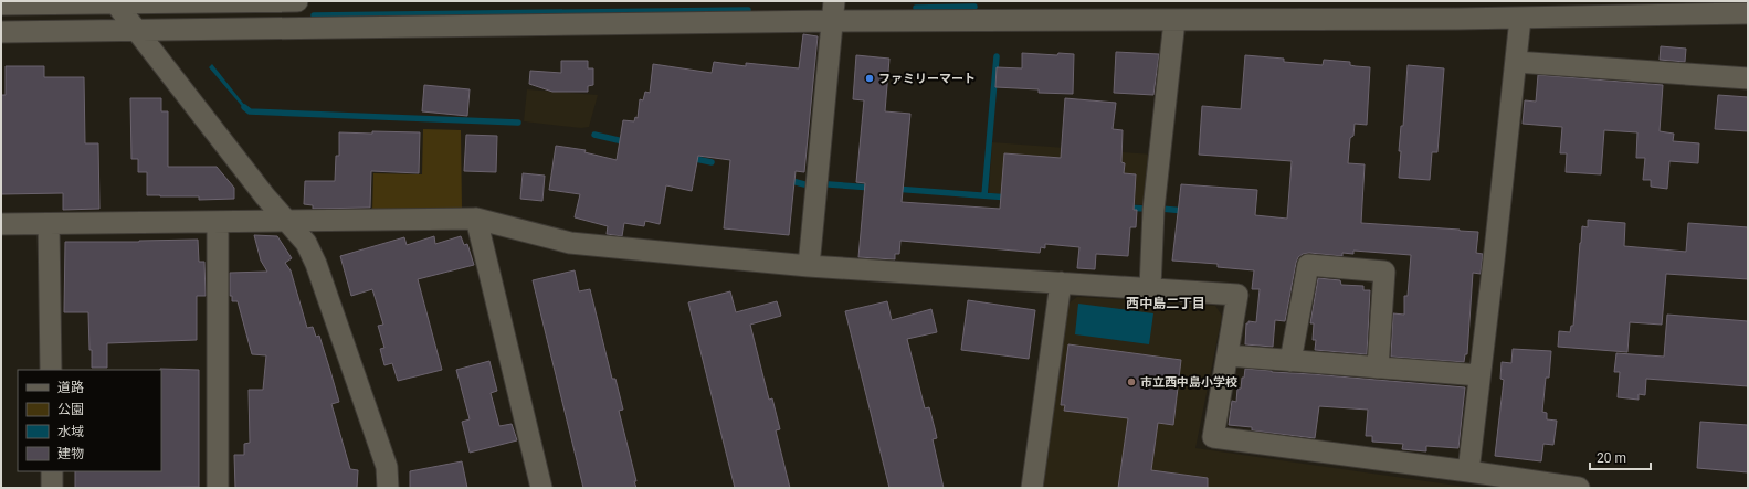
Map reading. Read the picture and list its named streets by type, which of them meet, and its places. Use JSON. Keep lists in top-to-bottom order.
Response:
{
  "districts": ["西中島二丁目"],
  "places": ["ファミリーマート", "市立西中島小学校"],
  "legend": [
    "道路",
    "公園",
    "水域",
    "建物"
  ],
  "scale_bar": "20 m"
}
